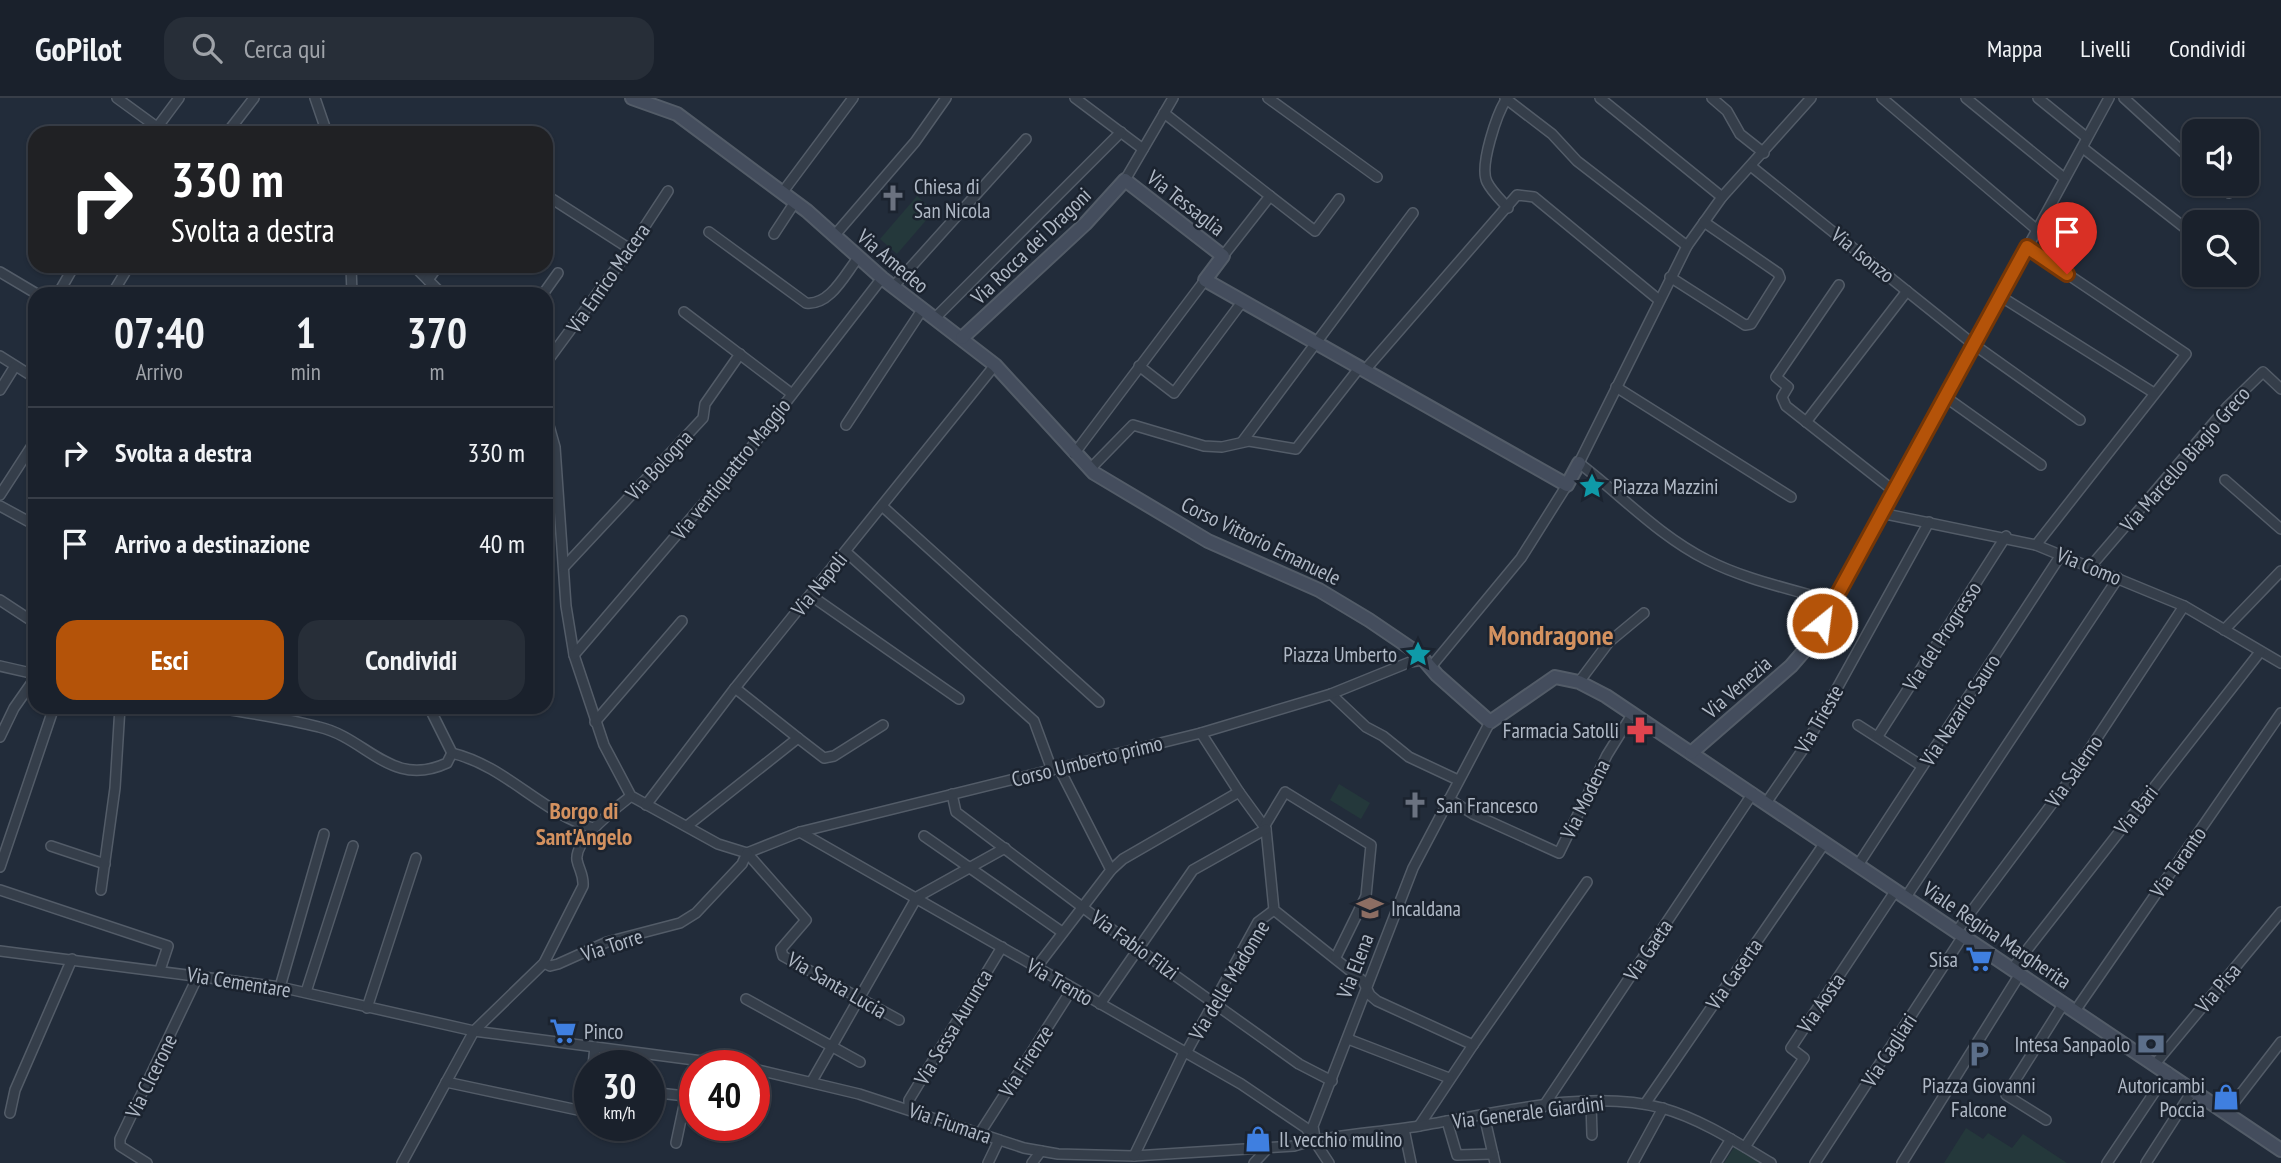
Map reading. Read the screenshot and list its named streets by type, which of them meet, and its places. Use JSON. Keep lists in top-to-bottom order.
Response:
{
  "streets": {
    "street": [
      "Via Tessaglia",
      "Via Rocca dei Dragoni",
      "Via Isonzo",
      "Via Amedeo",
      "Via Enrico Macera",
      "Via Marcello Biagio Greco",
      "Via Bologna",
      "Via ventiquattro Maggio",
      "Corso Vittorio Emanuele",
      "Via Como",
      "Via Napoli",
      "Via del Progresso",
      "Via Venezia",
      "Via Nazario Sauro",
      "Via Trieste",
      "Corso Umberto primo",
      "Via Salerno",
      "Via Modena",
      "Via Bari",
      "Via Taranto",
      "Viale Regina Margherita",
      "Via Torre",
      "Via Fabio Filzi",
      "Via Gaeta",
      "Via Elena",
      "Via Caserta",
      "Via delle Madonne",
      "Via Cementare",
      "Via Trento",
      "Via Santa Lucia",
      "Via Pisa",
      "Via Aosta",
      "Via Sessa Aurunca",
      "Via Cagliari",
      "Via Firenze",
      "Via CIcerone",
      "Via Generale Giardini",
      "Via Fiumara"
    ]
  },
  "crossings": [
    ["Via Tessaglia", "Via Rocca dei Dragoni"],
    ["Via Rocca dei Dragoni", "Via Amedeo"],
    ["Via Isonzo", "Via Venezia"],
    ["Via Amedeo", "Via ventiquattro Maggio"],
    ["Via Amedeo", "Corso Vittorio Emanuele"],
    ["Via Amedeo", "Via Napoli"],
    ["Via Marcello Biagio Greco", "Via Como"],
    ["Corso Vittorio Emanuele", "Via Napoli"],
    ["Corso Vittorio Emanuele", "Corso Umberto primo"],
    ["Corso Vittorio Emanuele", "Via Elena"],
    ["Via Como", "Via del Progresso"],
    ["Via Como", "Via Venezia"],
    ["Via Como", "Via Nazario Sauro"],
    ["Via Como", "Via Trieste"],
    ["Via Como", "Via Salerno"],
    ["Via Como", "Via Bari"],
    ["Via Venezia", "Viale Regina Margherita"],
    ["Via Nazario Sauro", "Viale Regina Margherita"],
    ["Via Trieste", "Viale Regina Margherita"],
    ["Corso Umberto primo", "Via Torre"],
    ["Corso Umberto primo", "Via Fabio Filzi"],
    ["Corso Umberto primo", "Via Trento"],
    ["Corso Umberto primo", "Via Santa Lucia"],
    ["Via Salerno", "Viale Regina Margherita"],
    ["Via Salerno", "Via Cagliari"],
    ["Via Modena", "Via Elena"],
    ["Via Bari", "Viale Regina Margherita"],
    ["Via Taranto", "Viale Regina Margherita"],
    ["Viale Regina Margherita", "Via Gaeta"],
    ["Viale Regina Margherita", "Via Caserta"],
    ["Viale Regina Margherita", "Via Pisa"],
    ["Viale Regina Margherita", "Via Aosta"],
    ["Viale Regina Margherita", "Via Cagliari"],
    ["Via Torre", "Via Cementare"],
    ["Via Torre", "Via Santa Lucia"],
    ["Via Fabio Filzi", "Via Elena"],
    ["Via Fabio Filzi", "Via delle Madonne"],
    ["Via Gaeta", "Via Generale Giardini"],
    ["Via Elena", "Via Trento"],
    ["Via Elena", "Via Generale Giardini"],
    ["Via Elena", "Via Fiumara"],
    ["Via Caserta", "Via Generale Giardini"],
    ["Via delle Madonne", "Via Trento"],
    ["Via delle Madonne", "Via Fiumara"],
    ["Via Cementare", "Via CIcerone"],
    ["Via Trento", "Via Sessa Aurunca"],
    ["Via Trento", "Via Firenze"],
    ["Via Trento", "Via Generale Giardini"],
    ["Via Trento", "Via Fiumara"],
    ["Via Aosta", "Via Generale Giardini"],
    ["Via Sessa Aurunca", "Via Fiumara"],
    ["Via Firenze", "Via Fiumara"],
    ["Via Generale Giardini", "Via Fiumara"]
  ],
  "districts": ["Mondragone", "Borgo di Sant'Angelo"],
  "places": {
    "church": ["Chiesa di San Nicola", "San Francesco"],
    "place": ["Piazza Mazzini", "Piazza Umberto"],
    "pharmacy": ["Farmacia Satolli"],
    "school or university": ["Incaldana"],
    "supermarket": ["Sisa", "Pinco"],
    "bank": ["Intesa Sanpaolo"],
    "parking": ["Piazza Giovanni Falcone"],
    "shop": ["Autoricambi Poccia", "Il vecchio mulino"]
  },
  "page": {
    "header": "GoPilot",
    "search": "Cerca qui",
    "nav": ["Mappa", "Livelli", "Condividi"],
    "turn": ["330 m", "Svolta a destra"],
    "eta": [
      "07:40",
      "Arrivo",
      "1",
      "min",
      "370",
      "m"
    ],
    "list": [
      {
        "name": "Svolta a destra",
        "value": "330 m"
      },
      {
        "name": "Arrivo a destinazione",
        "value": "40 m"
      }
    ],
    "buttons": ["Esci", "Condividi"],
    "speed": "30 km/h",
    "limit": "40"
  }
}
